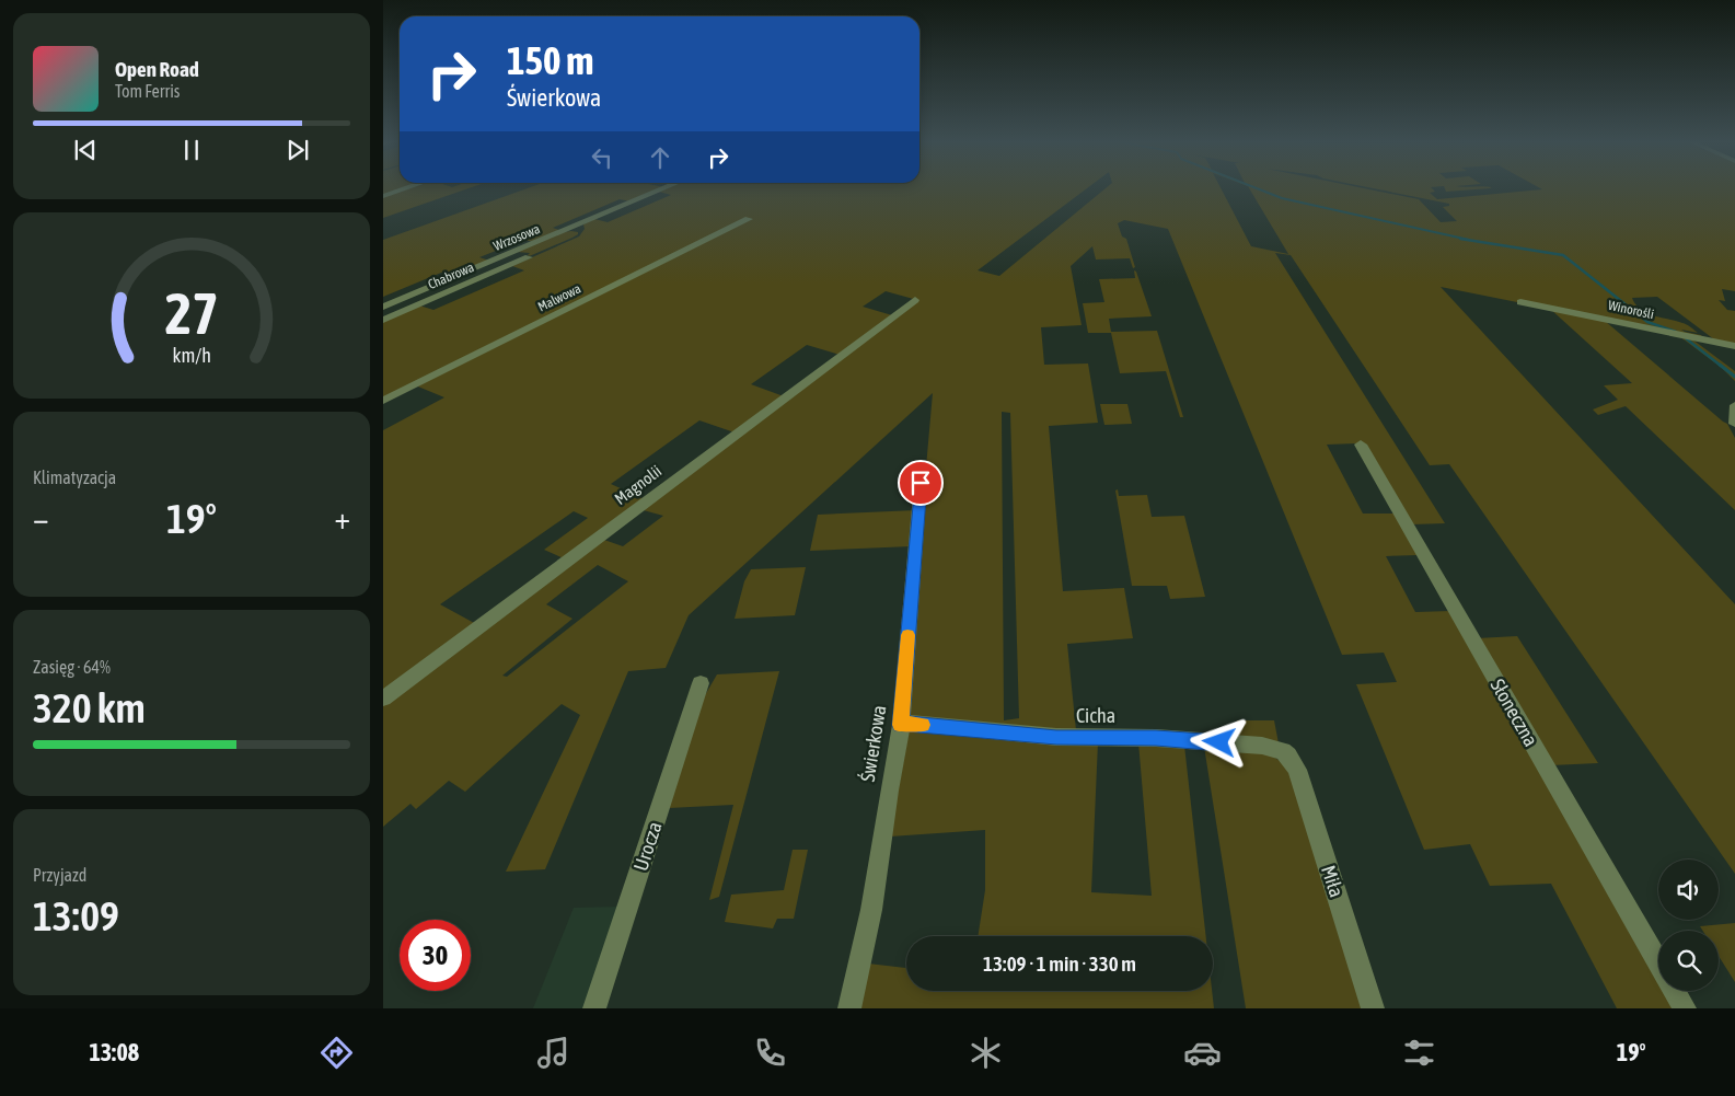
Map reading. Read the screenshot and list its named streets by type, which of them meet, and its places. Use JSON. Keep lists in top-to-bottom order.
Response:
{
  "streets": {
    "street": [
      "Wrzosowa",
      "Chabrowa",
      "Malwowa",
      "Winorośli",
      "Magnolii",
      "Słoneczna",
      "Cicha",
      "Świerkowa",
      "Urocza",
      "Miła"
    ]
  },
  "crossings": [
    ["Cicha", "Świerkowa"],
    ["Cicha", "Miła"]
  ],
  "page": {
    "turn": ["150 m", "Świerkowa"],
    "song": ["Open Road", "Tom Ferris"],
    "tile": [
      "Klimatyzacja",
      ["Zasięg · 64%", "320 km"],
      ["Przyjazd", "13:09"]
    ],
    "heat": ["−", "19°", "+"],
    "limit": "30",
    "trip": "13:09 · 1 min · 330 m",
    "tabs": ["13:08", "19°"],
    "gauge": ["27", "km/h"]
  }
}
